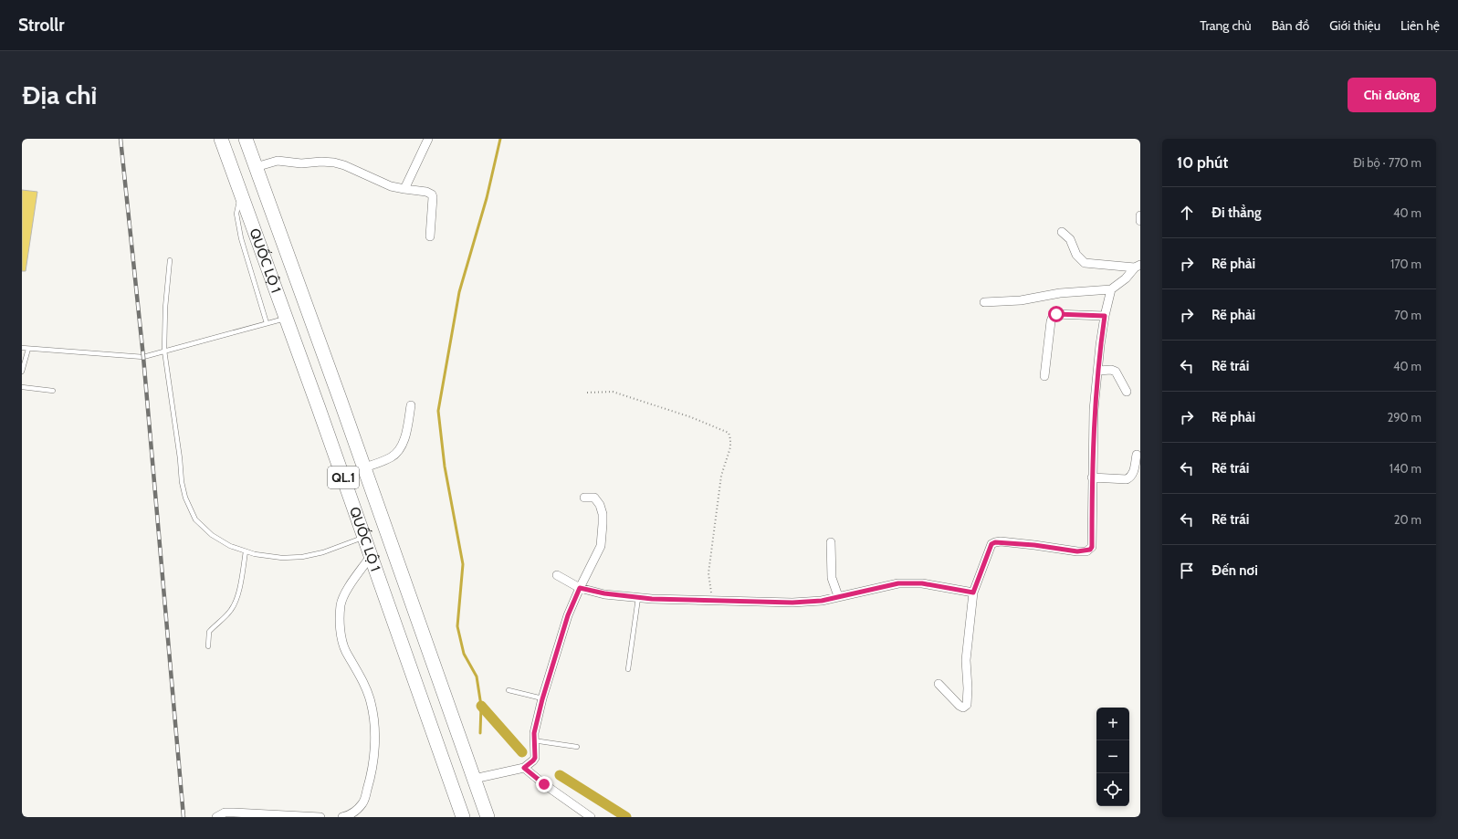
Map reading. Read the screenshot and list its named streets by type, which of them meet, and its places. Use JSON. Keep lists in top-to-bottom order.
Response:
{
  "streets": {
    "highway": ["QUỐC LỘ 1", "QL.1"]
  },
  "page": {
    "header": "Strollr",
    "nav": [
      "Trang chủ",
      "Bản đồ",
      "Giới thiệu",
      "Liên hệ"
    ],
    "buttons": "Chỉ đường",
    "title": "Địa chỉ",
    "heading": ["10 phút", "Đi bộ · 770 m"],
    "list": [
      ["Đi thẳng", "40 m"],
      ["Rẽ phải", "170 m"],
      ["Rẽ phải", "70 m"],
      ["Rẽ trái", "40 m"],
      ["Rẽ phải", "290 m"],
      ["Rẽ trái", "140 m"],
      ["Rẽ trái", "20 m"],
      "Đến nơi"
    ],
    "map_buttons": ["+", "−"]
  }
}
